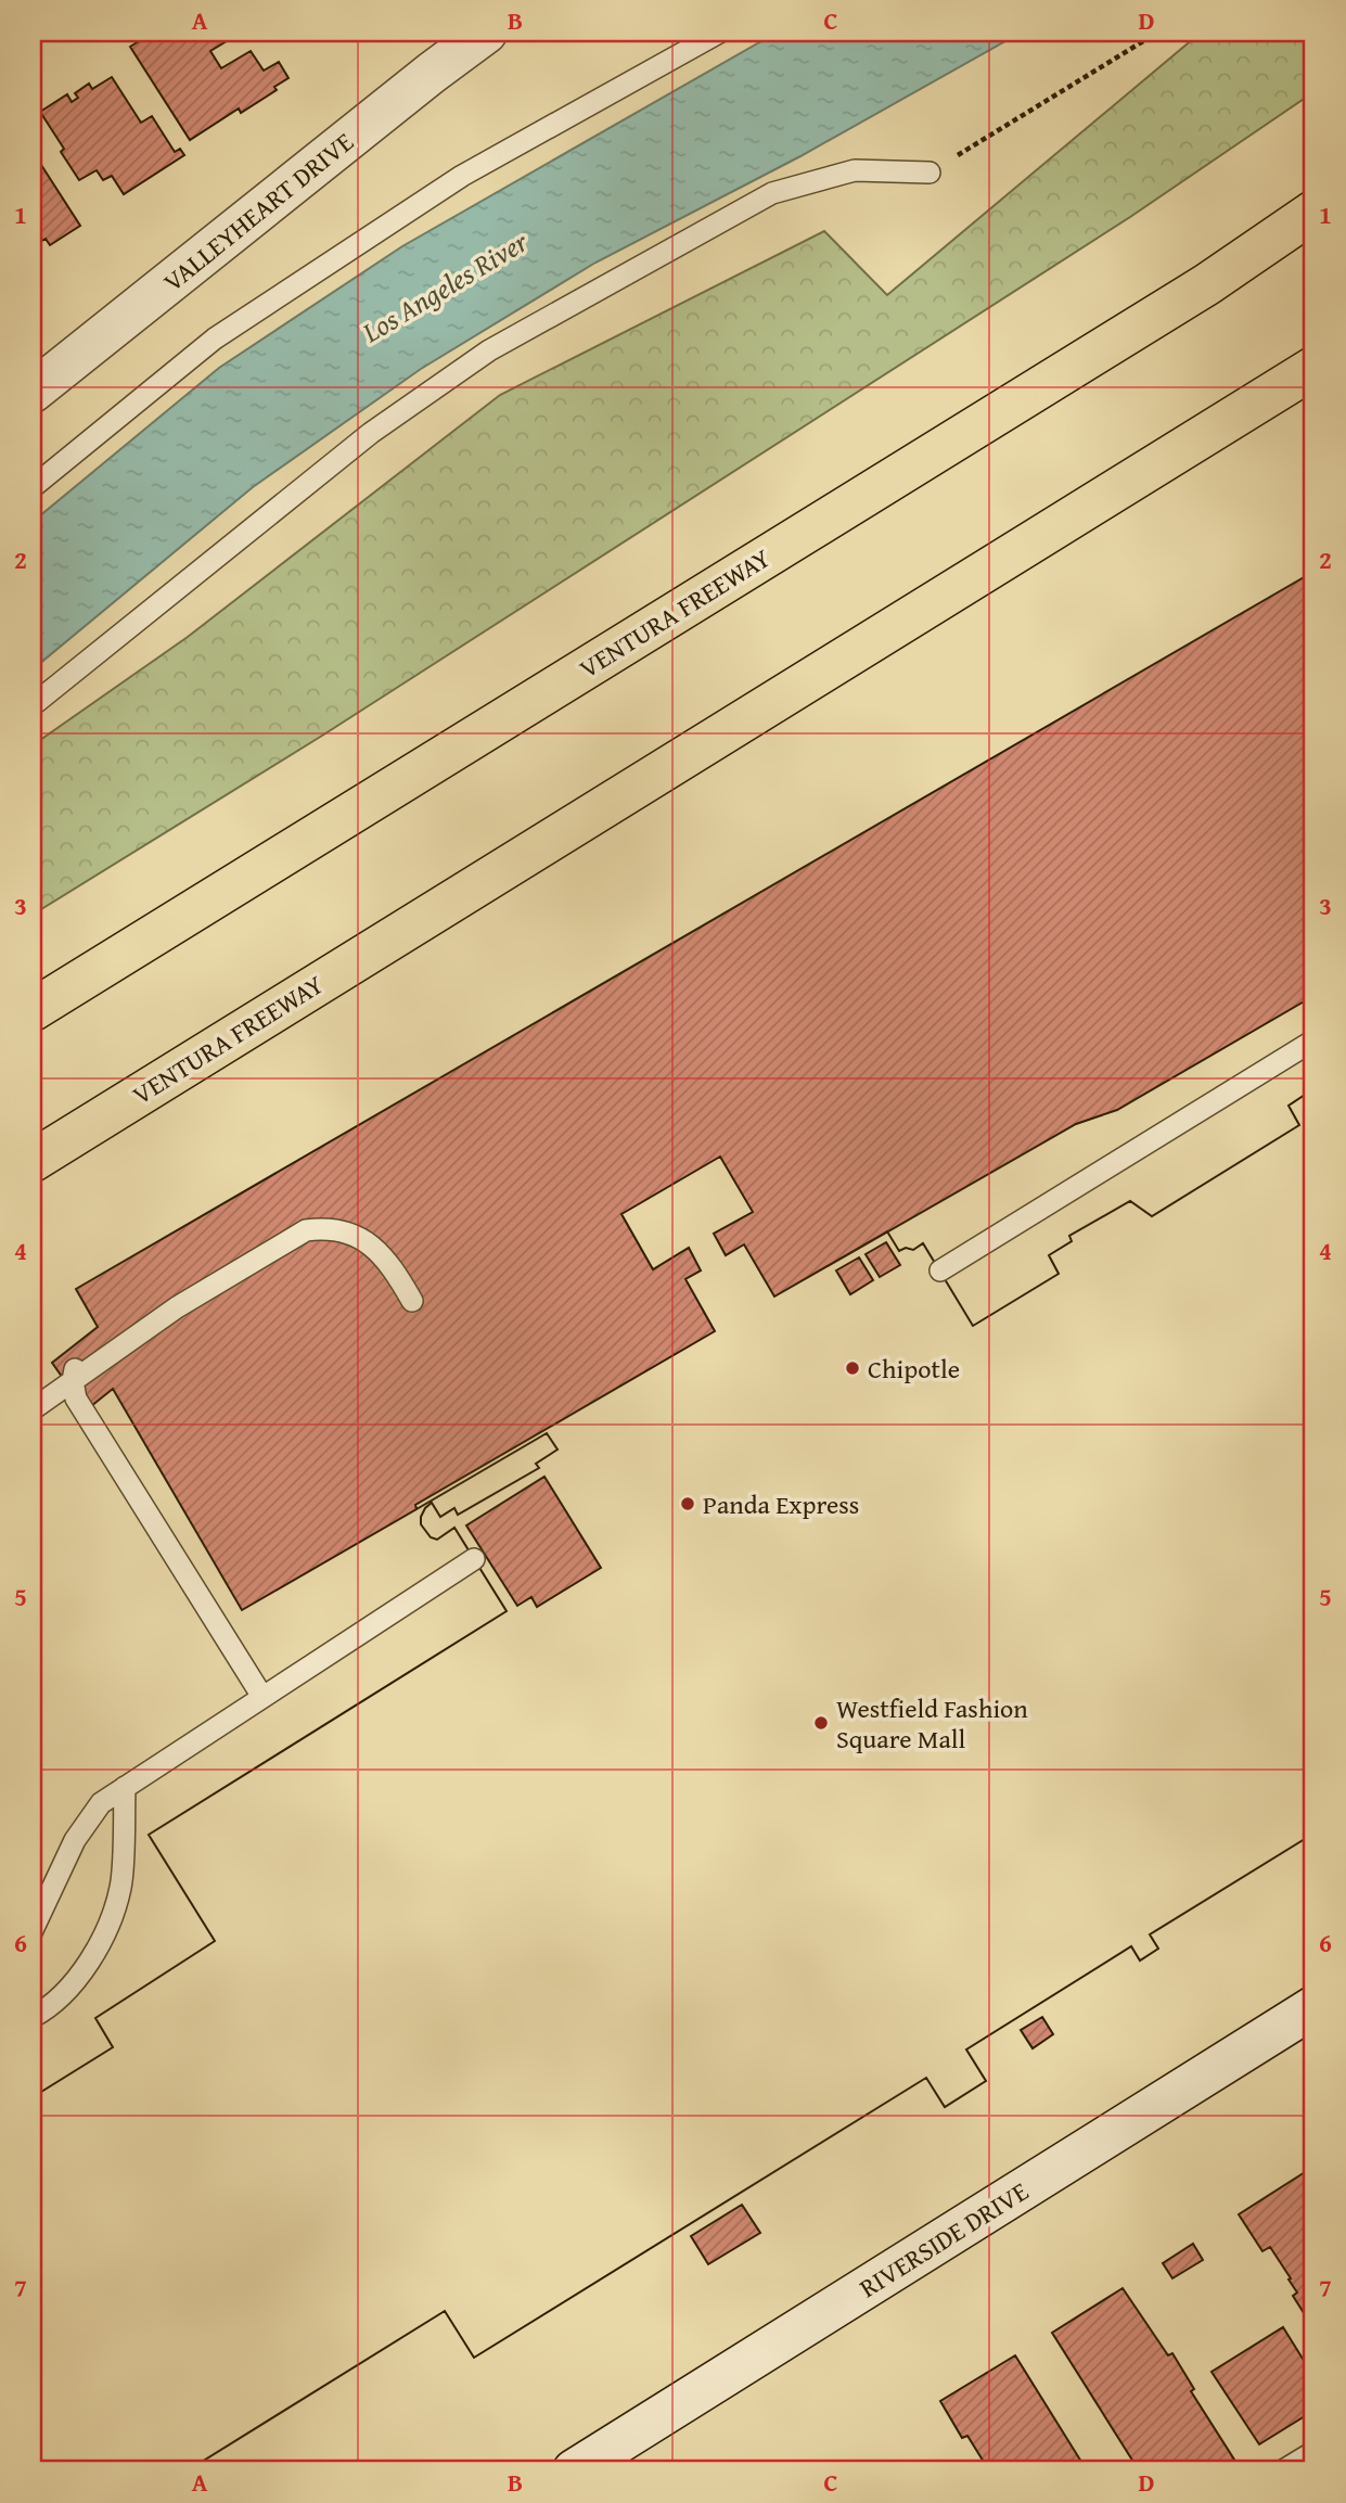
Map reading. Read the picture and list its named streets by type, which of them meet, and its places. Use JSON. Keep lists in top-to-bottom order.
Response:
{
  "streets": {
    "highway": ["VENTURA FREEWAY"],
    "main road": ["VALLEYHEART DRIVE", "RIVERSIDE DRIVE"]
  },
  "water": ["Los Angeles River"],
  "places": ["Chipotle", "Panda Express", "Westfield Fashion Square Mall"],
  "grid": {
    "columns": [
      "A",
      "B",
      "C",
      "D"
    ],
    "rows": [
      "1",
      "2",
      "3",
      "4",
      "5",
      "6",
      "7"
    ]
  }
}
